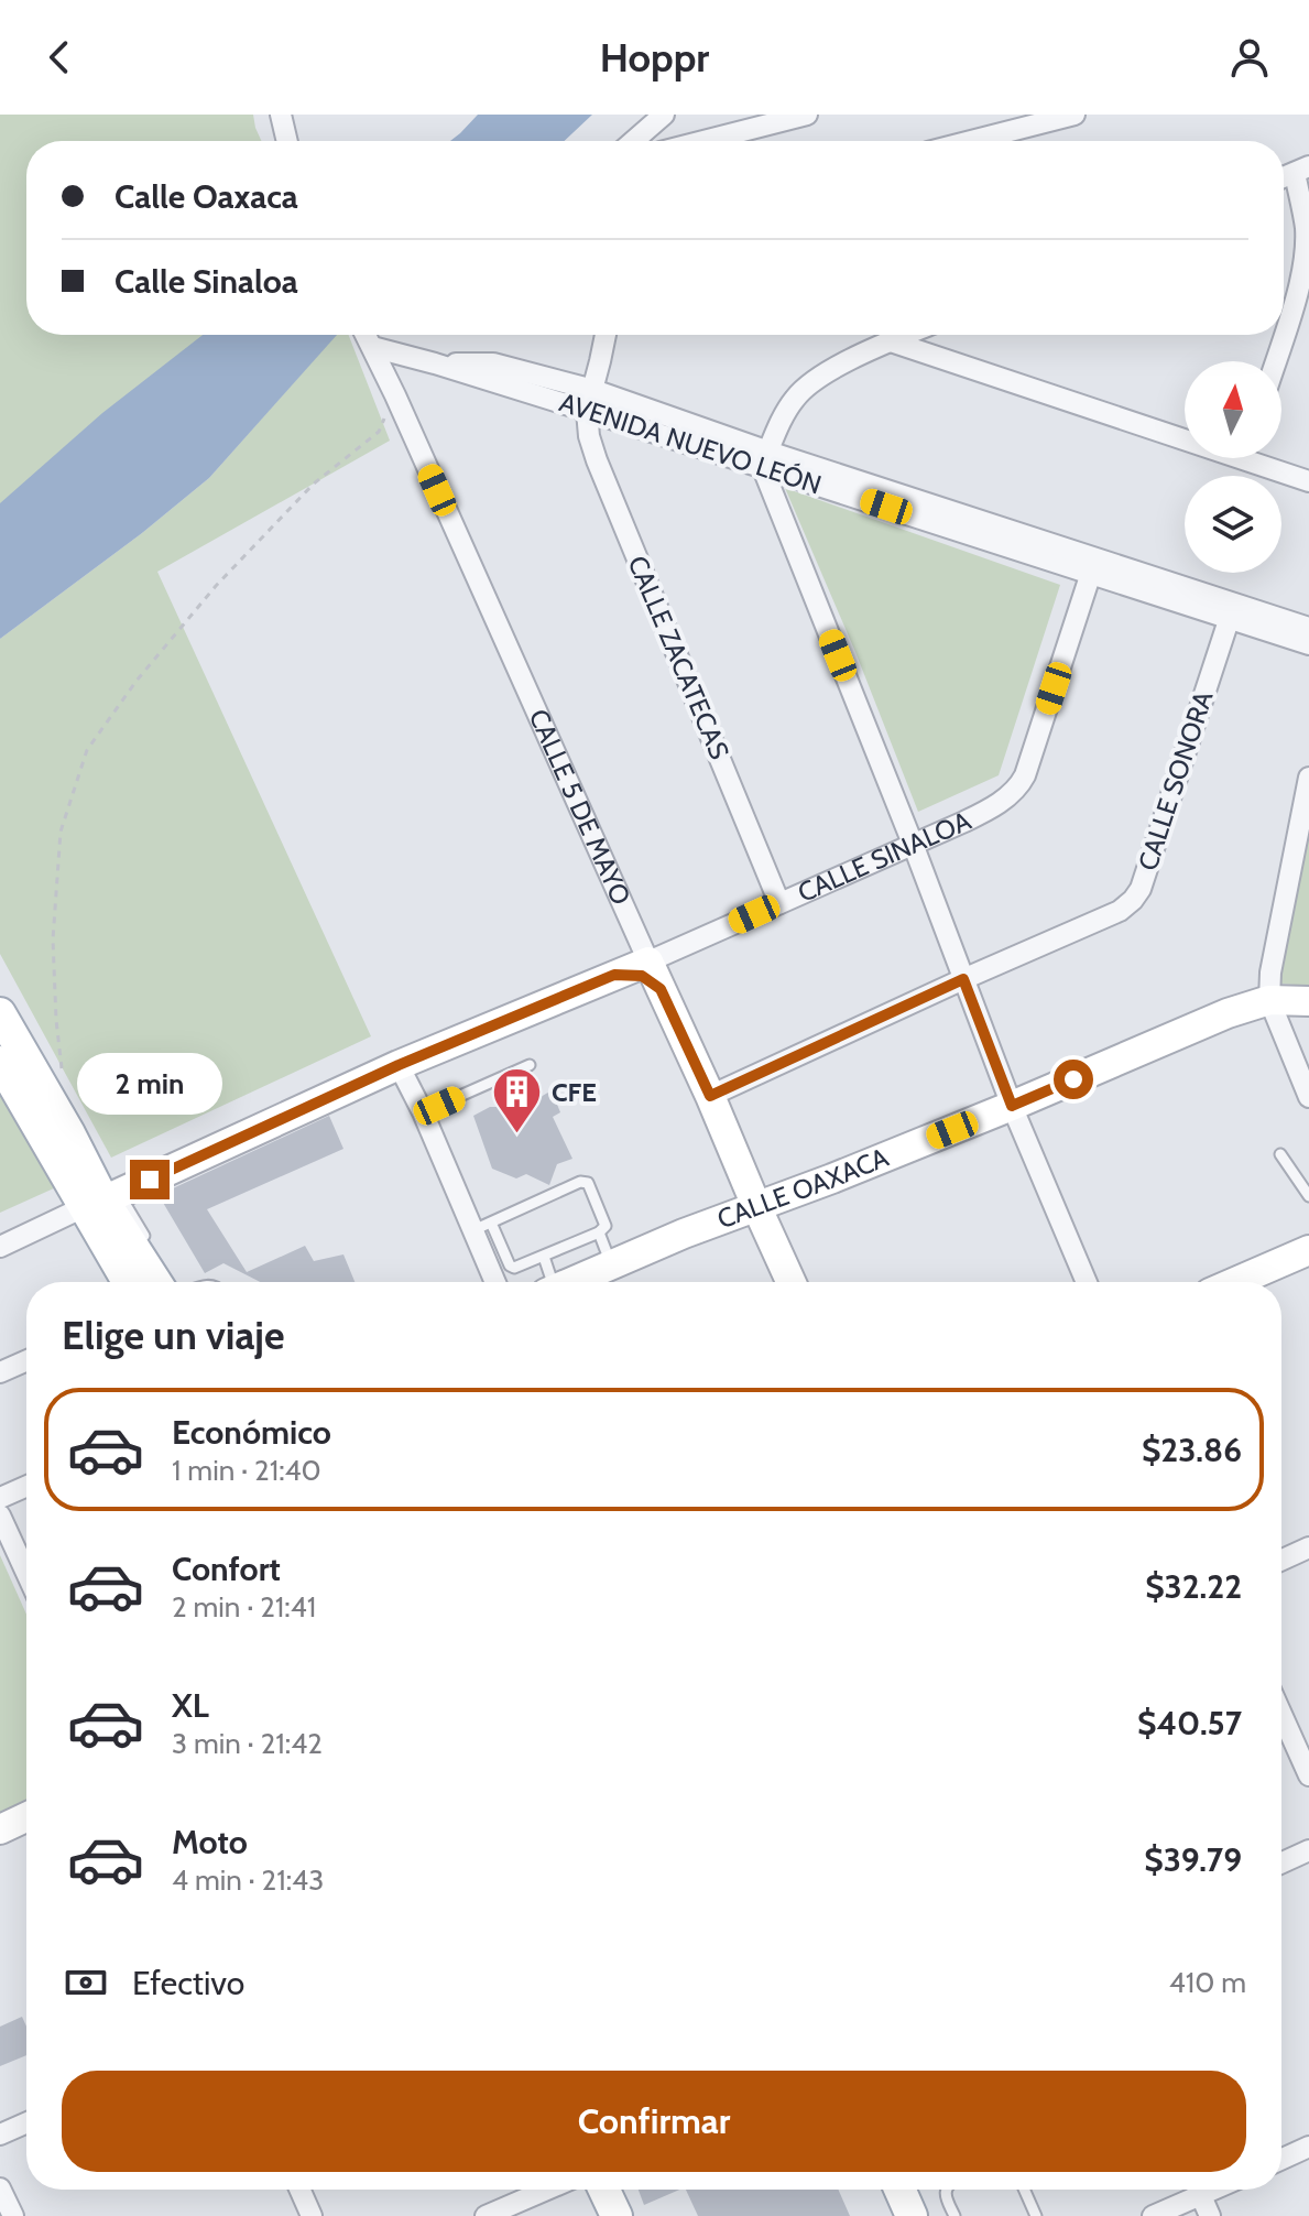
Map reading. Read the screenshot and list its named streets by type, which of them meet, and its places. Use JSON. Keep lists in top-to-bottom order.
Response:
{
  "streets": {
    "street": [
      "AVENIDA NUEVO LEÓN",
      "CALLE ZACATECAS",
      "CALLE SONORA",
      "CALLE 5 DE MAYO",
      "CALLE SINALOA",
      "CALLE OAXACA"
    ]
  },
  "crossings": [
    ["AVENIDA NUEVO LEÓN", "CALLE ZACATECAS"],
    ["AVENIDA NUEVO LEÓN", "CALLE SONORA"],
    ["AVENIDA NUEVO LEÓN", "CALLE 5 DE MAYO"],
    ["AVENIDA NUEVO LEÓN", "CALLE SINALOA"],
    ["CALLE ZACATECAS", "CALLE SINALOA"],
    ["CALLE SONORA", "CALLE 5 DE MAYO"],
    ["CALLE 5 DE MAYO", "CALLE SINALOA"],
    ["CALLE 5 DE MAYO", "CALLE OAXACA"]
  ],
  "places": {
    "building": ["CFE"]
  },
  "north": "top",
  "page": {
    "header": "Hoppr",
    "banner": ["Calle Oaxaca", "Calle Sinaloa"],
    "bubble": "2 min",
    "heading": "Elige un viaje",
    "list": [
      {
        "name": "Económico",
        "note": "1 min · 21:40",
        "value": "$23.86"
      },
      {
        "name": "Confort",
        "note": "2 min · 21:41",
        "value": "$32.22"
      },
      {
        "name": "XL",
        "note": "3 min · 21:42",
        "value": "$40.57"
      },
      {
        "name": "Moto",
        "note": "4 min · 21:43",
        "value": "$39.79"
      }
    ],
    "pay": ["Efectivo", "410 m"],
    "buttons": "Confirmar"
  }
}
